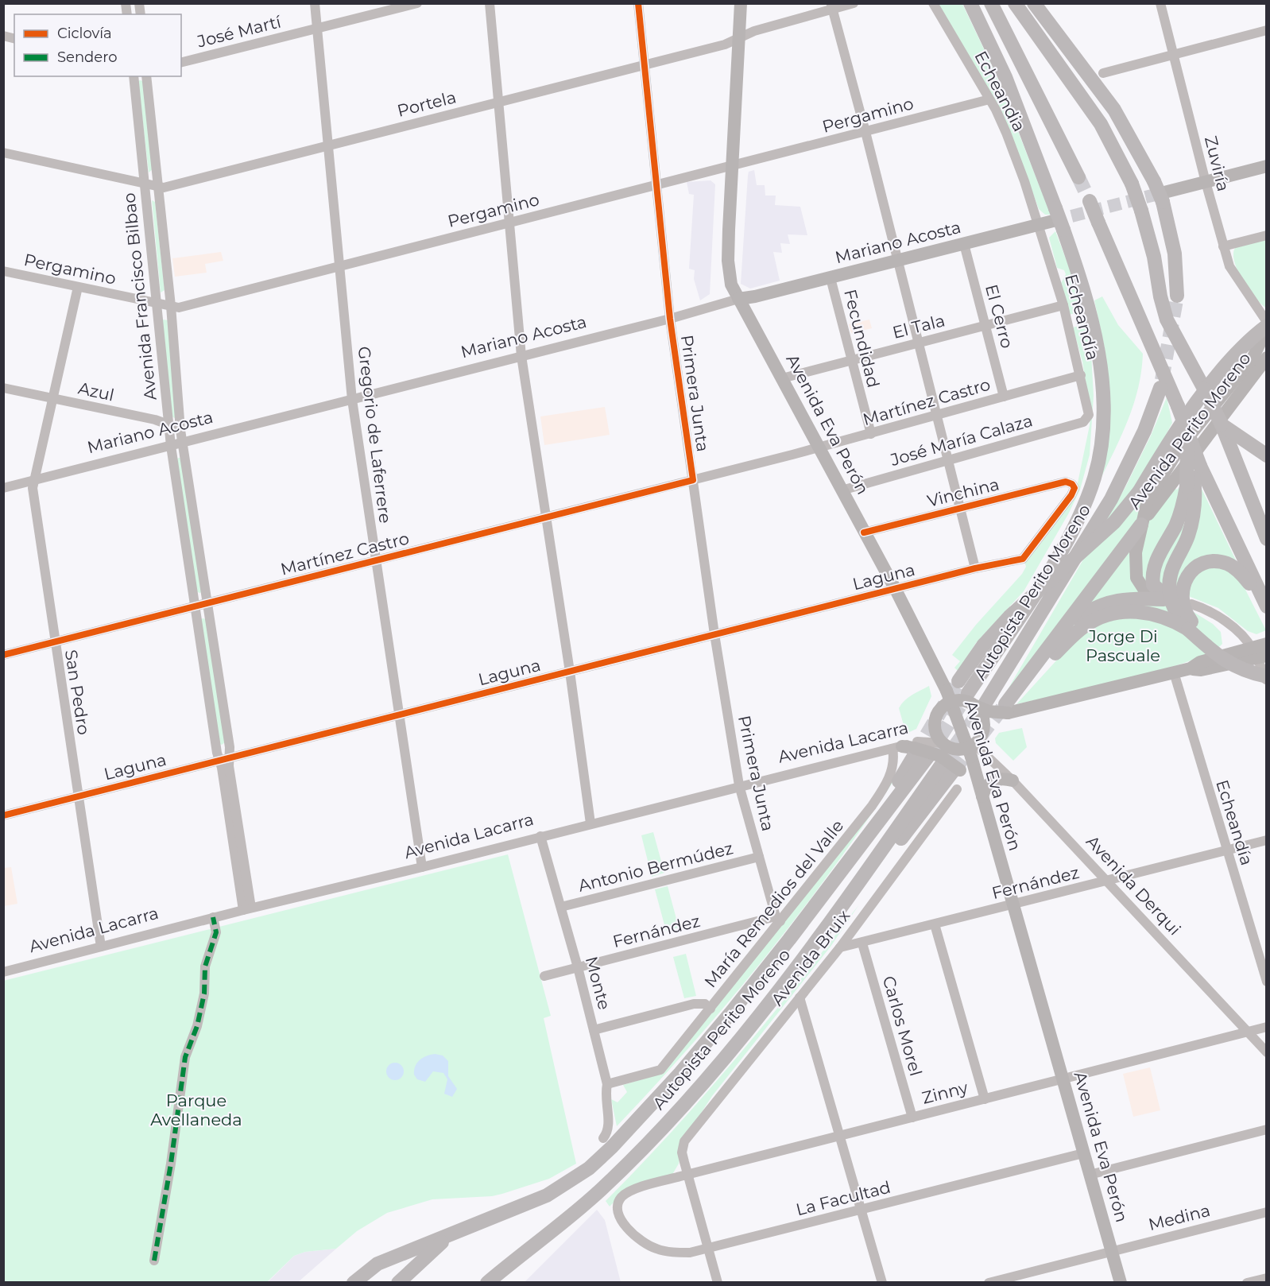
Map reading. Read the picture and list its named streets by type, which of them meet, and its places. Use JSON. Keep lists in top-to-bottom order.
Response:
{
  "streets": {
    "highway": ["Autopista Perito Moreno"],
    "main road": ["Mariano Acosta", "Avenida Eva Perón", "Avenida Perito Moreno"],
    "street": [
      "José Martí",
      "Echeandia",
      "Portela",
      "Pergamino",
      "Zuviría",
      "Avenida Francisco Bilbao",
      "El Cerro",
      "Echeandía",
      "El Tala",
      "Fecundidad",
      "Azul",
      "Primera Junta",
      "Martínez Castro",
      "Gregorio de Laferrere",
      "José María Calaza",
      "Vinchina",
      "Laguna",
      "San Pedro",
      "Avenida Lacarra",
      "Antonio Bermúdez",
      "Fernández",
      "Avenida Derqui",
      "María Remedios del Valle",
      "Avenida Bruix",
      "Monte",
      "Carlos Morel",
      "Zinny",
      "La Facultad",
      "Medina"
    ]
  },
  "crossings": [
    ["José Martí", "Gregorio de Laferrere"],
    ["Echeandia", "Pergamino"],
    ["Echeandia", "Mariano Acosta"],
    ["Echeandia", "Echeandía"],
    ["Portela", "Avenida Francisco Bilbao"],
    ["Portela", "Primera Junta"],
    ["Portela", "Avenida Eva Perón"],
    ["Portela", "Gregorio de Laferrere"],
    ["Pergamino", "Avenida Francisco Bilbao"],
    ["Pergamino", "Primera Junta"],
    ["Pergamino", "Avenida Eva Perón"],
    ["Pergamino", "Gregorio de Laferrere"],
    ["Pergamino", "San Pedro"],
    ["Mariano Acosta", "Avenida Francisco Bilbao"],
    ["Mariano Acosta", "El Cerro"],
    ["Mariano Acosta", "Echeandía"],
    ["Mariano Acosta", "Fecundidad"],
    ["Mariano Acosta", "Primera Junta"],
    ["Mariano Acosta", "Avenida Eva Perón"],
    ["Mariano Acosta", "Gregorio de Laferrere"],
    ["Mariano Acosta", "Autopista Perito Moreno"],
    ["Mariano Acosta", "San Pedro"],
    ["Avenida Francisco Bilbao", "Azul"],
    ["Avenida Francisco Bilbao", "Martínez Castro"],
    ["Avenida Francisco Bilbao", "Laguna"],
    ["Avenida Francisco Bilbao", "Avenida Lacarra"],
    ["El Cerro", "El Tala"],
    ["El Cerro", "Martínez Castro"],
    ["Echeandía", "El Tala"],
    ["Echeandía", "Martínez Castro"],
    ["Echeandía", "José María Calaza"],
    ["Echeandía", "Fernández"],
    ["El Tala", "Fecundidad"],
    ["El Tala", "Avenida Eva Perón"],
    ["Fecundidad", "Martínez Castro"],
    ["Azul", "San Pedro"],
    ["Primera Junta", "Martínez Castro"],
    ["Primera Junta", "Laguna"],
    ["Primera Junta", "Avenida Lacarra"],
    ["Primera Junta", "Antonio Bermúdez"],
    ["Primera Junta", "Fernández"],
    ["Primera Junta", "María Remedios del Valle"],
    ["Martínez Castro", "Avenida Eva Perón"],
    ["Martínez Castro", "Gregorio de Laferrere"],
    ["Martínez Castro", "San Pedro"],
    ["Avenida Eva Perón", "José María Calaza"],
    ["Avenida Eva Perón", "Vinchina"],
    ["Avenida Eva Perón", "Laguna"],
    ["Avenida Eva Perón", "Fernández"],
    ["Avenida Eva Perón", "Avenida Derqui"],
    ["Avenida Eva Perón", "Zinny"],
    ["Avenida Eva Perón", "La Facultad"],
    ["Avenida Eva Perón", "Medina"],
    ["Gregorio de Laferrere", "Laguna"],
    ["Gregorio de Laferrere", "Avenida Lacarra"],
    ["Vinchina", "Laguna"],
    ["Laguna", "San Pedro"],
    ["Autopista Perito Moreno", "Avenida Lacarra"],
    ["Autopista Perito Moreno", "María Remedios del Valle"],
    ["San Pedro", "Avenida Lacarra"],
    ["Avenida Lacarra", "María Remedios del Valle"],
    ["Avenida Lacarra", "Monte"],
    ["Antonio Bermúdez", "Monte"],
    ["Fernández", "Avenida Derqui"],
    ["Fernández", "María Remedios del Valle"],
    ["Fernández", "Avenida Bruix"],
    ["Fernández", "Monte"],
    ["Fernández", "Carlos Morel"],
    ["Avenida Derqui", "Zinny"],
    ["María Remedios del Valle", "Monte"],
    ["Avenida Bruix", "Zinny"],
    ["Carlos Morel", "Zinny"],
    ["Zinny", "La Facultad"]
  ],
  "parks": ["Jorge Di Pascuale", "Parque Avellaneda"],
  "legend": ["Ciclovía", "Sendero"]
}
